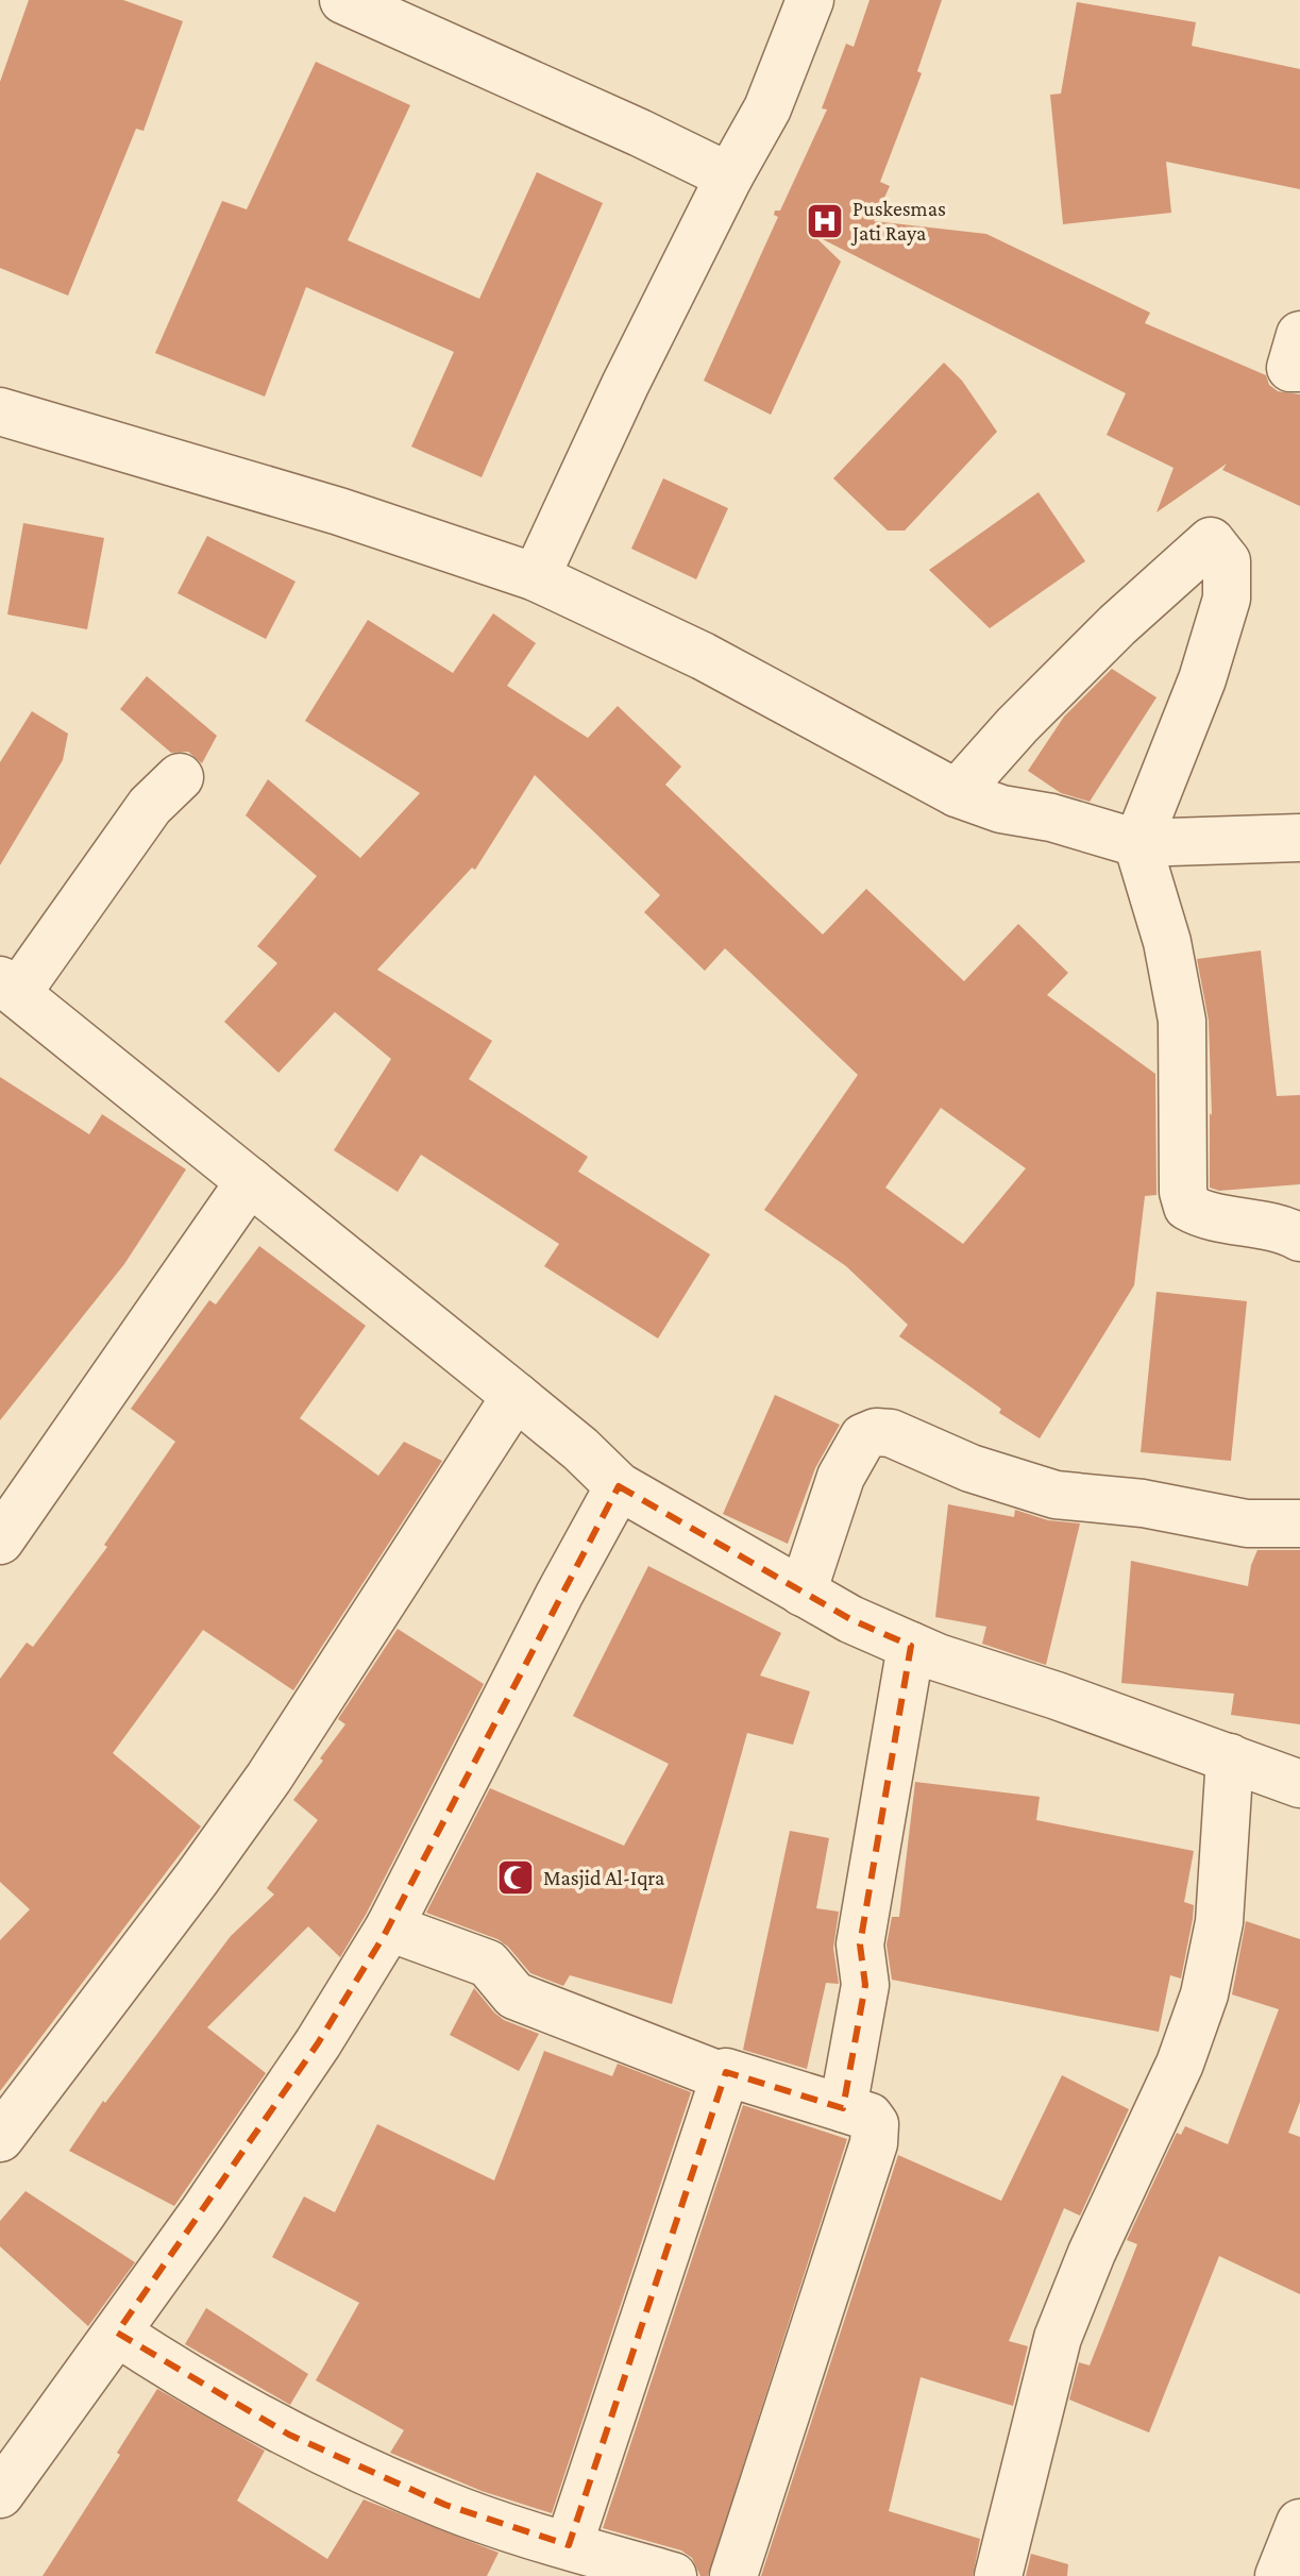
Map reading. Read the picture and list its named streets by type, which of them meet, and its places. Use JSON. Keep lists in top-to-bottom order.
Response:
{
  "places": {
    "hospital": ["Puskesmas Jati Raya"],
    "mosque": ["Masjid Al-Iqra"]
  }
}
